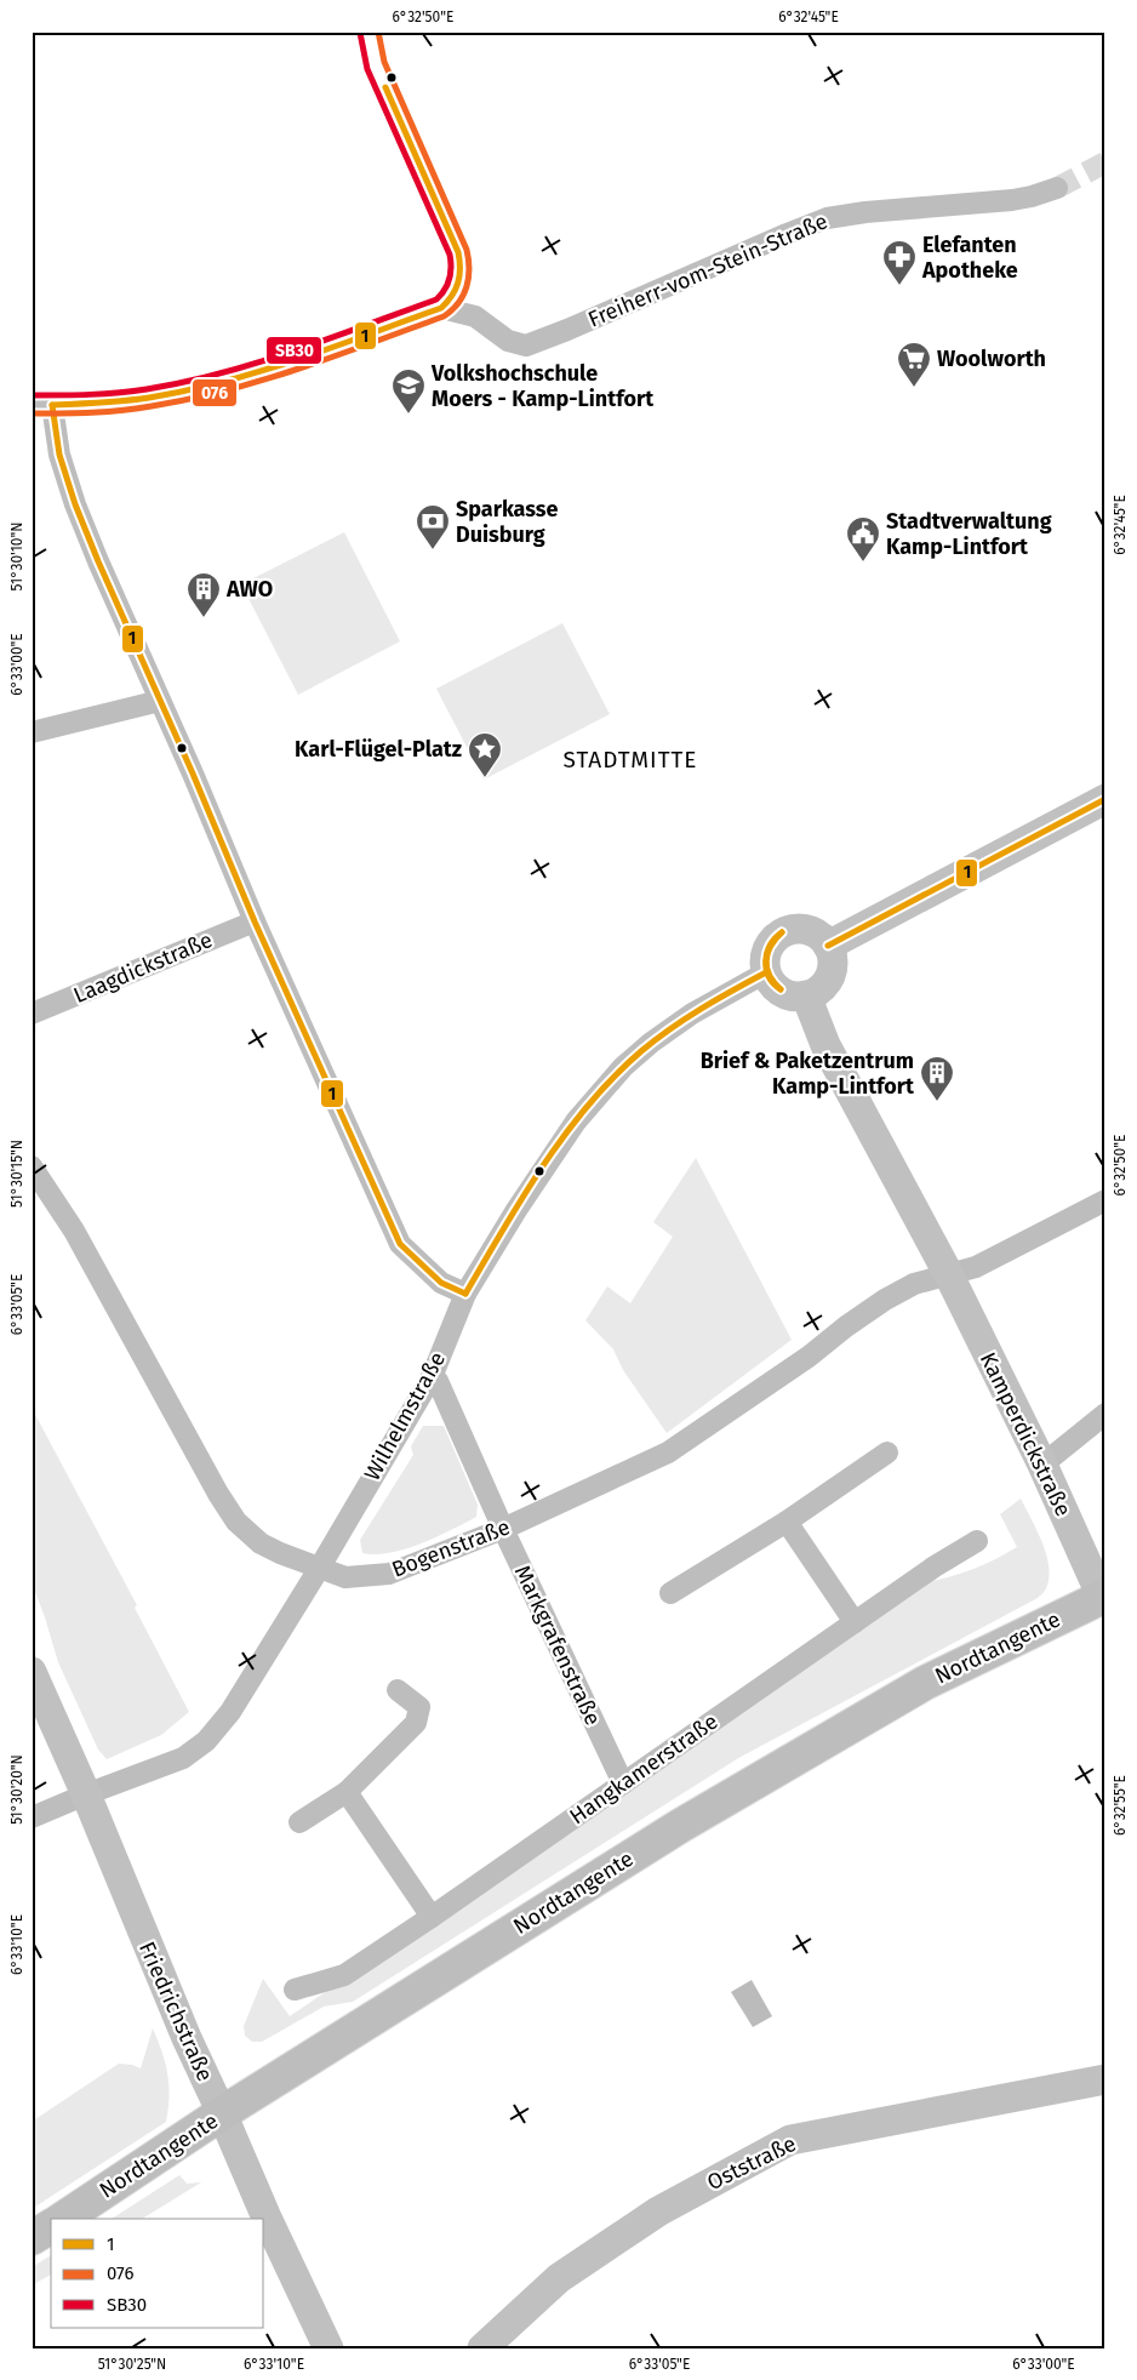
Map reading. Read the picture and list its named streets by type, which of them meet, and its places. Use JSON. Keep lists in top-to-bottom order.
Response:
{
  "streets": {
    "main road": ["Nordtangente"],
    "street": [
      "Freiherr-vom-Stein-Straße",
      "Laagdickstraße",
      "Wilhelmstraße",
      "Kamperdickstraße",
      "Bogenstraße",
      "Markgrafenstraße",
      "Hangkamerstraße",
      "Friedrichstraße",
      "Oststraße"
    ]
  },
  "crossings": [
    ["Wilhelmstraße", "Kamperdickstraße"],
    ["Wilhelmstraße", "Bogenstraße"],
    ["Wilhelmstraße", "Markgrafenstraße"],
    ["Wilhelmstraße", "Friedrichstraße"],
    ["Kamperdickstraße", "Bogenstraße"],
    ["Kamperdickstraße", "Nordtangente"],
    ["Bogenstraße", "Markgrafenstraße"],
    ["Markgrafenstraße", "Hangkamerstraße"],
    ["Nordtangente", "Friedrichstraße"]
  ],
  "districts": ["STADTMITTE"],
  "places": {
    "pharmacy": ["Elefanten Apotheke"],
    "supermarket": ["Woolworth"],
    "school or university": ["Volkshochschule Moers - Kamp-Lintfort"],
    "bank": ["Sparkasse Duisburg"],
    "public building": ["Stadtverwaltung Kamp-Lintfort"],
    "building": ["AWO", "Brief & Paketzentrum Kamp-Lintfort"],
    "place": ["Karl-Flügel-Platz"]
  },
  "lines": ["transit line 076", "transit line SB30", "transit line 1"],
  "legend": ["1", "076", "SB30"],
  "coordinates": [
    "6°32'50\"E",
    "6°32'45\"E",
    "51°30'10\"N",
    "6°33'00\"E",
    "51°30'15\"N",
    "6°33'05\"E",
    "51°30'20\"N",
    "6°32'55\"E",
    "6°33'10\"E",
    "51°30'25\"N"
  ]
}
